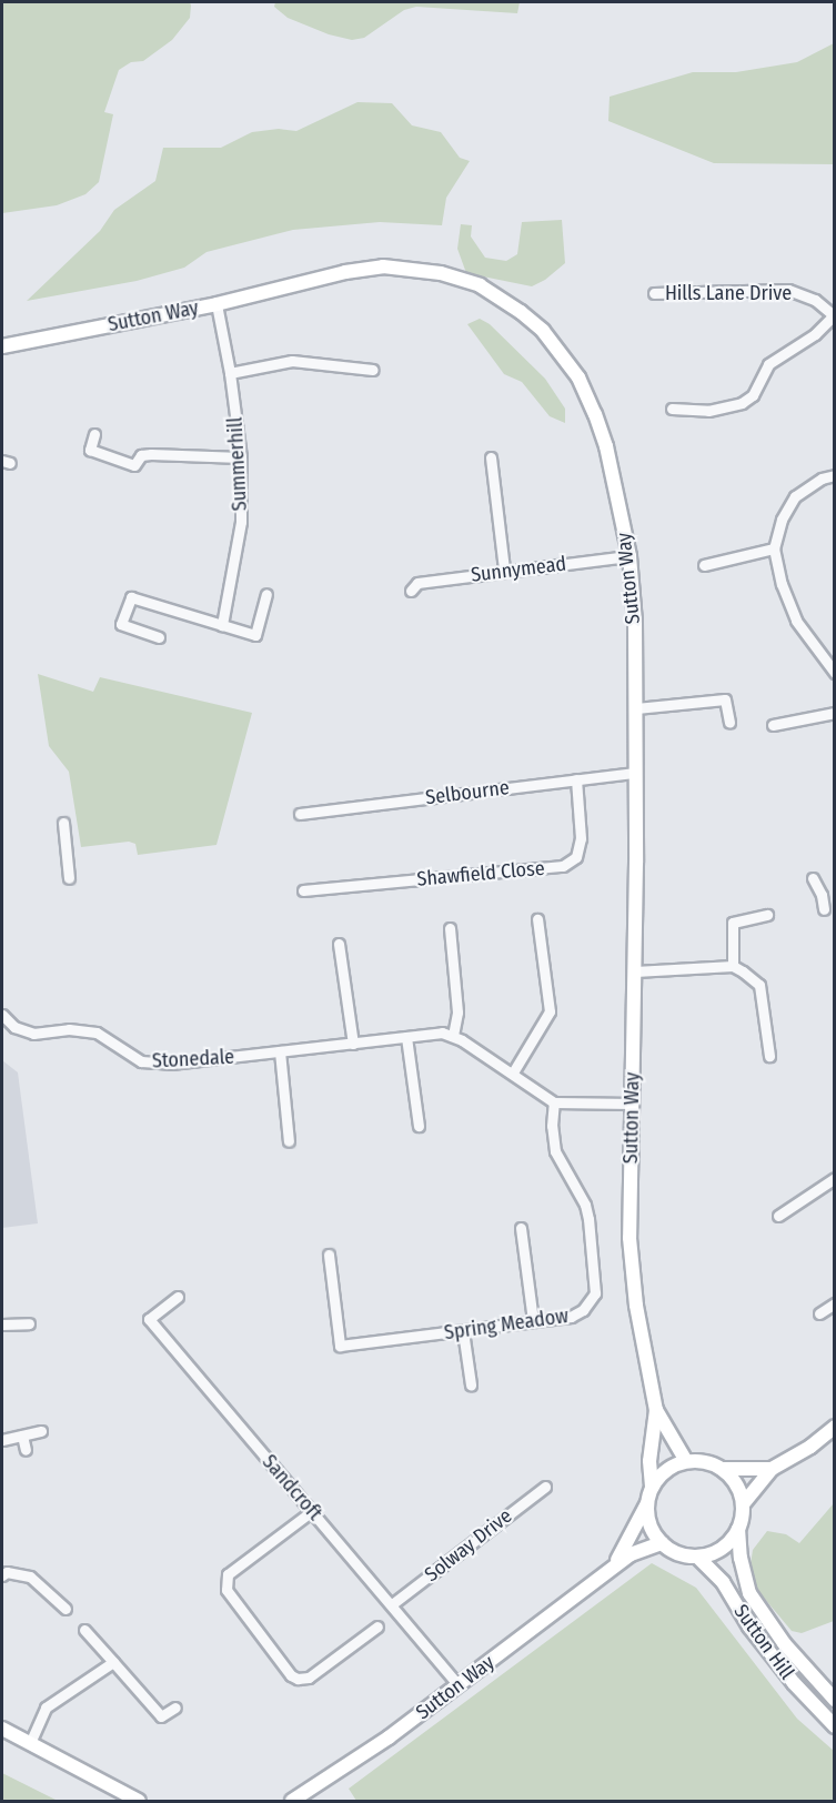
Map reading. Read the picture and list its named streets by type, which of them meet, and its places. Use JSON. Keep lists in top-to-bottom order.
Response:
{
  "streets": {
    "street": [
      "Hills Lane Drive",
      "Sutton Way",
      "Summerhill",
      "Sunnymead",
      "Selbourne",
      "Shawfield Close",
      "Stonedale",
      "Spring Meadow",
      "Sandcroft",
      "Solway Drive",
      "Sutton Hill"
    ]
  },
  "crossings": [
    ["Sutton Way", "Summerhill"],
    ["Sutton Way", "Sunnymead"],
    ["Sutton Way", "Selbourne"],
    ["Sutton Way", "Sandcroft"],
    ["Sutton Way", "Sutton Hill"],
    ["Selbourne", "Shawfield Close"],
    ["Sandcroft", "Solway Drive"]
  ]
}
